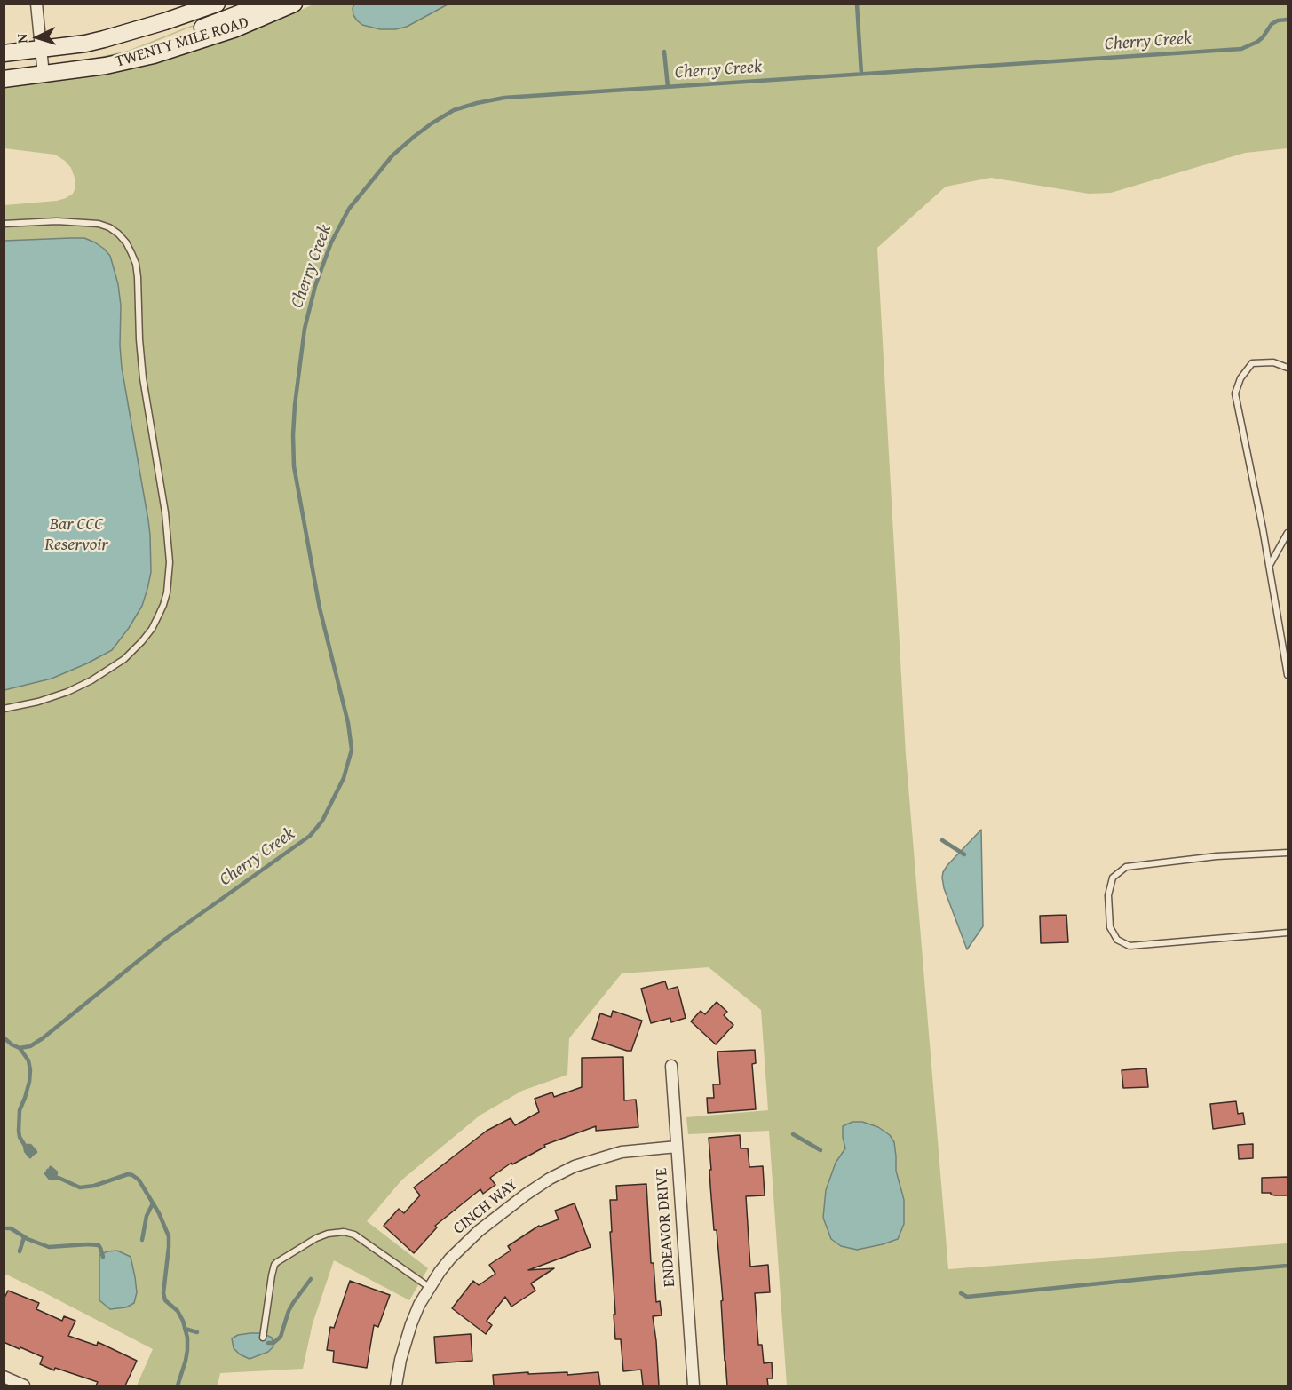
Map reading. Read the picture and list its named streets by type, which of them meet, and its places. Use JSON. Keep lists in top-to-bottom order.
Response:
{
  "streets": {
    "main road": ["TWENTY MILE ROAD"],
    "street": ["CINCH WAY", "ENDEAVOR DRIVE"]
  },
  "crossings": [
    ["CINCH WAY", "ENDEAVOR DRIVE"]
  ],
  "water": ["Cherry Creek", "Bar CCC Reservoir"],
  "north": "left"
}
